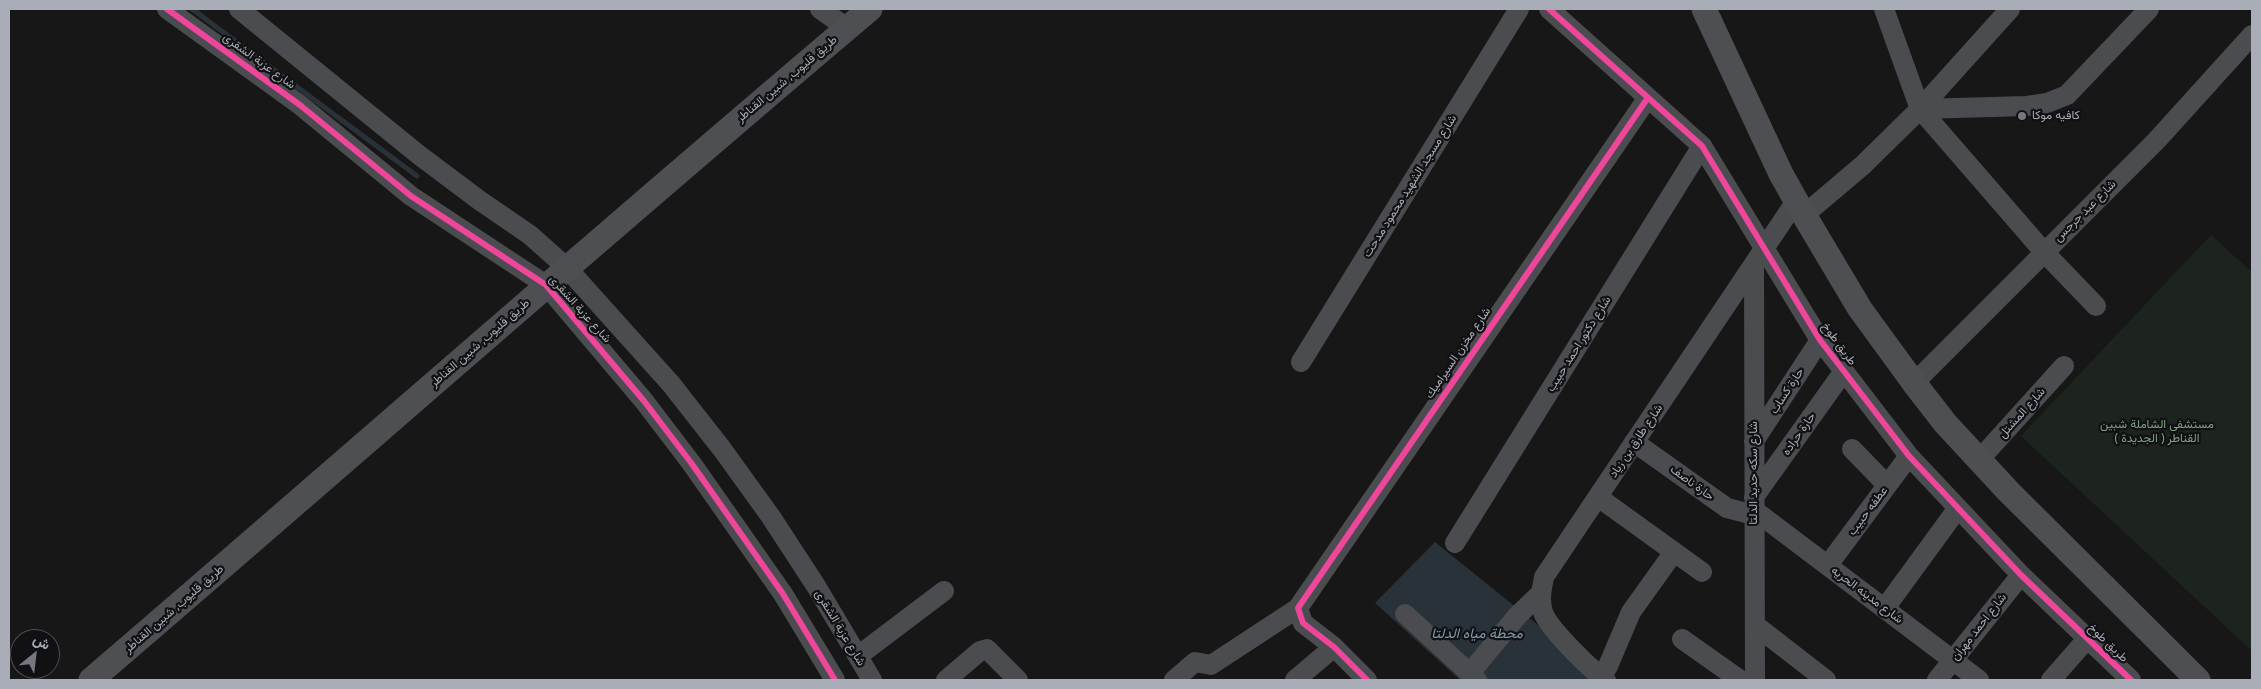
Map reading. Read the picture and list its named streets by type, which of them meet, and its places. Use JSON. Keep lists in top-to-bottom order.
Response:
{
  "streets": {
    "main road": ["طريق قليوب, شبين القناطر"],
    "street": [
      "شارع عزبة الشقرى",
      "شارع مسجد الشهيد محمود مدحت",
      "شارع عبد جرجس",
      "شارع دكتور احمد حبيب",
      "طريق طوخ",
      "شارع مخزن السيراميك",
      "حارة كساب",
      "شارع المشتل",
      "حارة حراده",
      "شارع طارق بن زياد",
      "شارع سكه حديد الدلتا",
      "حارة ناصف",
      "عطفه حبيب",
      "شارع مدينه الحريه",
      "شارع احمد مهران"
    ]
  },
  "crossings": [
    ["شارع عزبة الشقرى", "طريق قليوب, شبين القناطر"],
    ["شارع دكتور احمد حبيب", "طريق طوخ"],
    ["طريق طوخ", "شارع مخزن السيراميك"],
    ["طريق طوخ", "حارة كساب"],
    ["طريق طوخ", "حارة حراده"],
    ["طريق طوخ", "شارع طارق بن زياد"],
    ["طريق طوخ", "شارع سكه حديد الدلتا"],
    ["طريق طوخ", "عطفه حبيب"],
    ["طريق طوخ", "شارع احمد مهران"],
    ["حارة كساب", "شارع سكه حديد الدلتا"],
    ["حارة حراده", "شارع سكه حديد الدلتا"],
    ["حارة حراده", "حارة ناصف"],
    ["حارة حراده", "شارع مدينه الحريه"],
    ["شارع طارق بن زياد", "شارع سكه حديد الدلتا"],
    ["شارع طارق بن زياد", "حارة ناصف"],
    ["شارع سكه حديد الدلتا", "حارة ناصف"],
    ["شارع سكه حديد الدلتا", "شارع مدينه الحريه"],
    ["حارة ناصف", "شارع مدينه الحريه"],
    ["عطفه حبيب", "شارع مدينه الحريه"],
    ["شارع مدينه الحريه", "شارع احمد مهران"]
  ],
  "water": ["محطة مياه الدلتا"],
  "parks": ["مستشفي الشاملة شبين القناطر ( الجديدة )"],
  "places": ["كافيه موكا"],
  "north": "top right"
}
